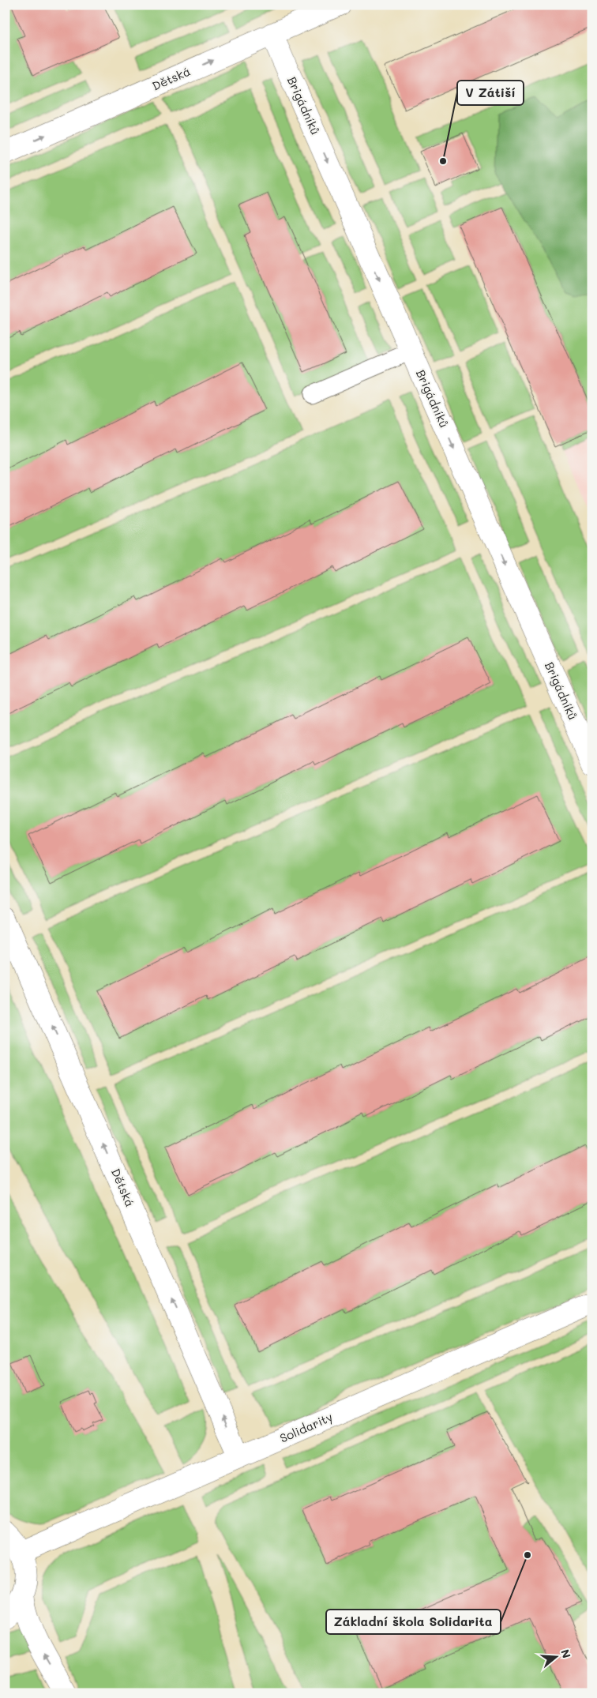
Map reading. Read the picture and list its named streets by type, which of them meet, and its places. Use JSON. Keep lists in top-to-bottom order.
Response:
{
  "streets": {
    "street": ["Dětská", "Brigádníků", "Solidarity"]
  },
  "crossings": [
    ["Dětská", "Brigádníků"],
    ["Dětská", "Solidarity"]
  ],
  "one_way": ["Brigádníků"],
  "places": ["V Zátiší", "Základní škola Solidarita"],
  "north": "right"
}
